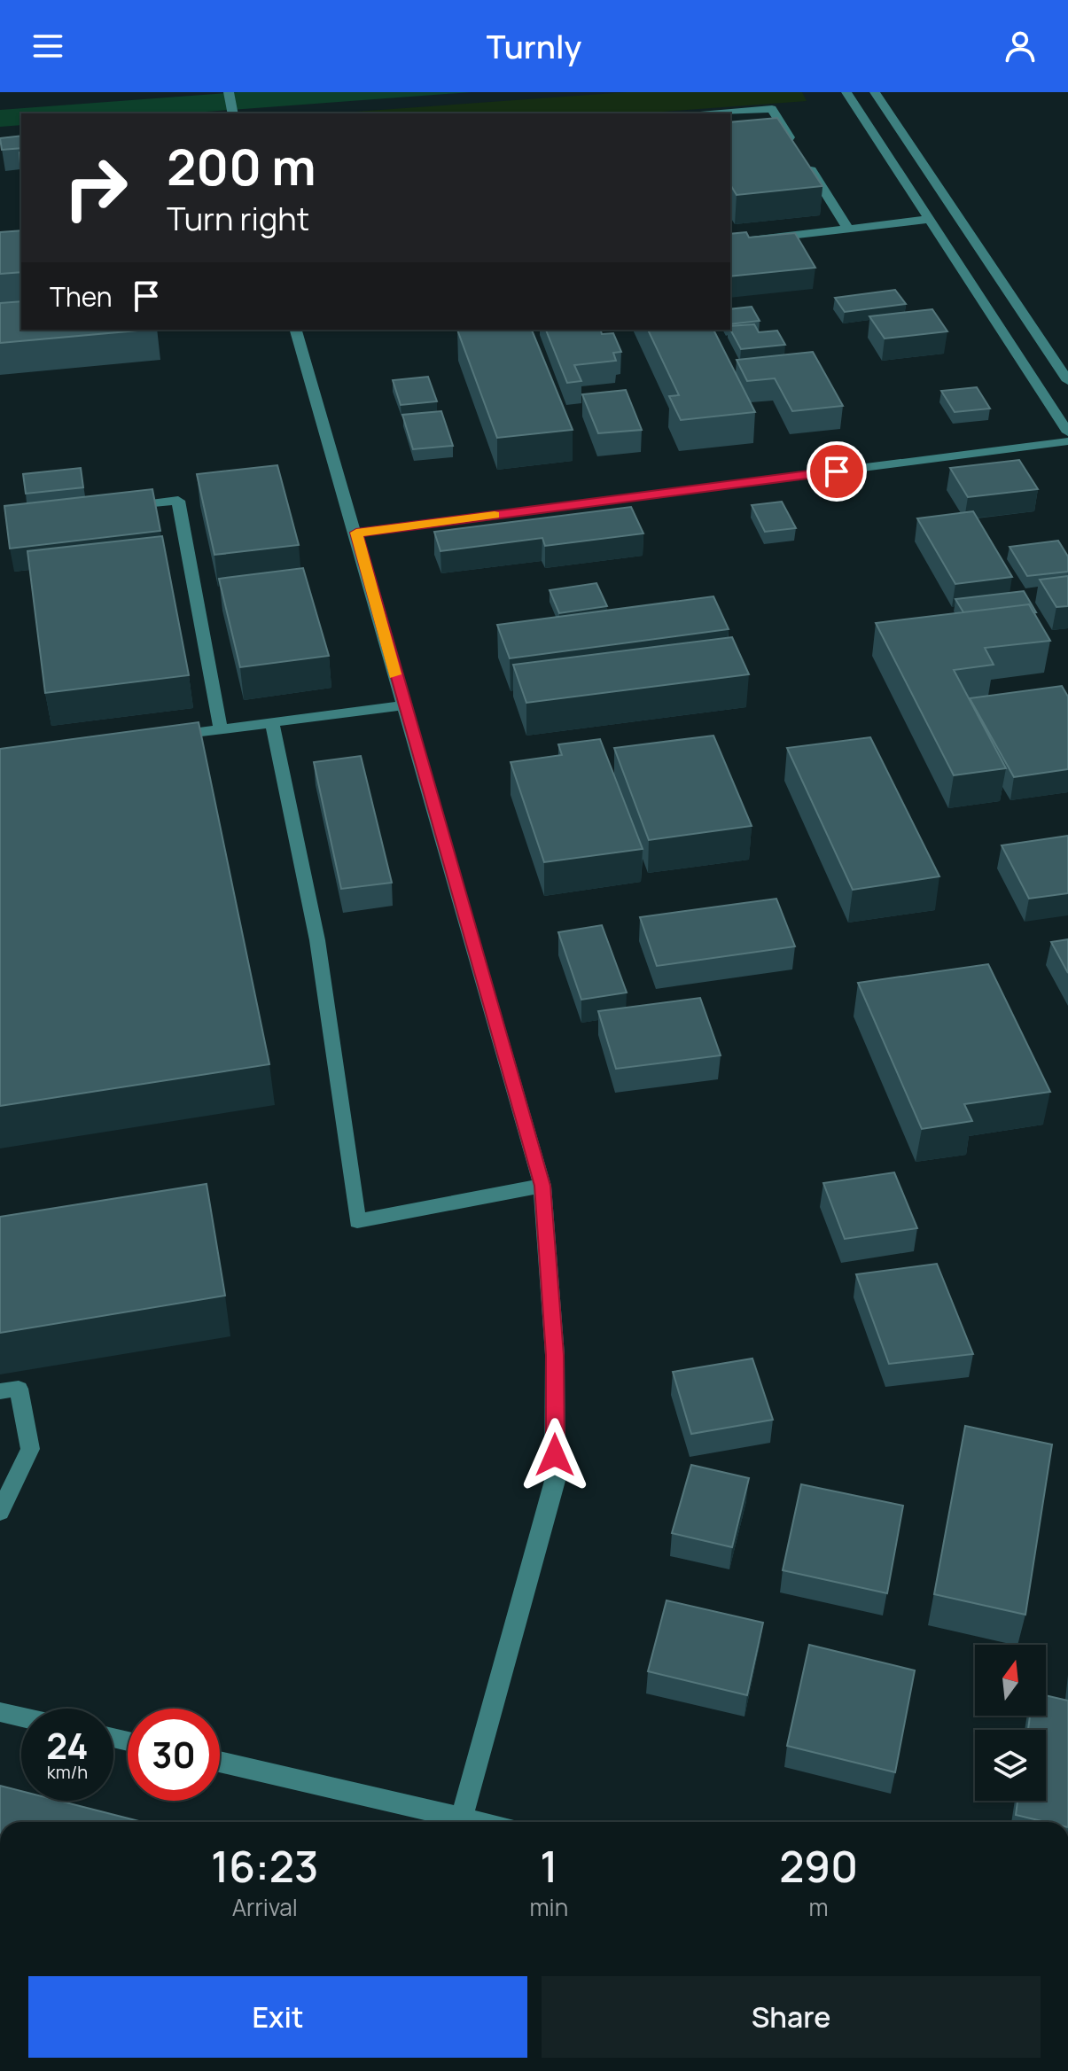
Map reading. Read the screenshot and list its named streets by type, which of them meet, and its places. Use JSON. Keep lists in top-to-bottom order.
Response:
{
  "north": "top",
  "page": {
    "header": "Turnly",
    "turn": ["200 m", "Turn right"],
    "then": "Then",
    "speed": "24 km/h",
    "limit": "30",
    "eta": [
      "16:23",
      "Arrival",
      "1",
      "min",
      "290",
      "m"
    ],
    "buttons": ["Exit", "Share"]
  }
}
